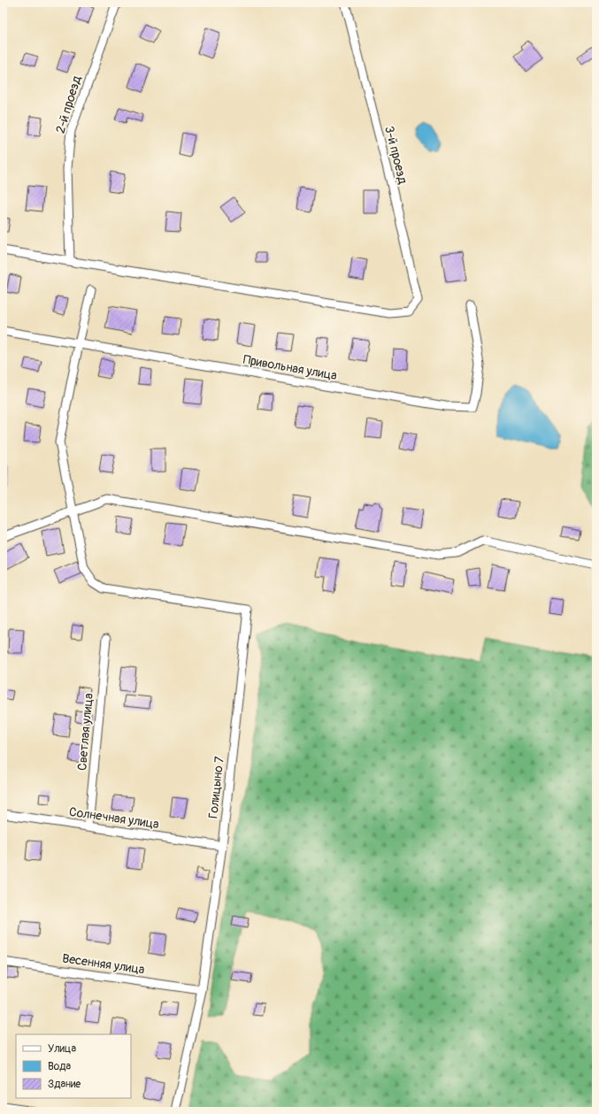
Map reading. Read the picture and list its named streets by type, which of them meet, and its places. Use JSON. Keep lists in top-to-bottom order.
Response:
{
  "streets": {
    "street": [
      "2-й проезд",
      "3-й проезд",
      "Привольная улица",
      "Светлая улица",
      "Голицыно 7",
      "Солнечная улица",
      "Весенняя улица"
    ]
  },
  "crossings": [
    ["2-й проезд", "3-й проезд"],
    ["Светлая улица", "Солнечная улица"],
    ["Голицыно 7", "Солнечная улица"],
    ["Голицыно 7", "Весенняя улица"]
  ],
  "legend": ["Улица", "Вода", "Здание"]
}
